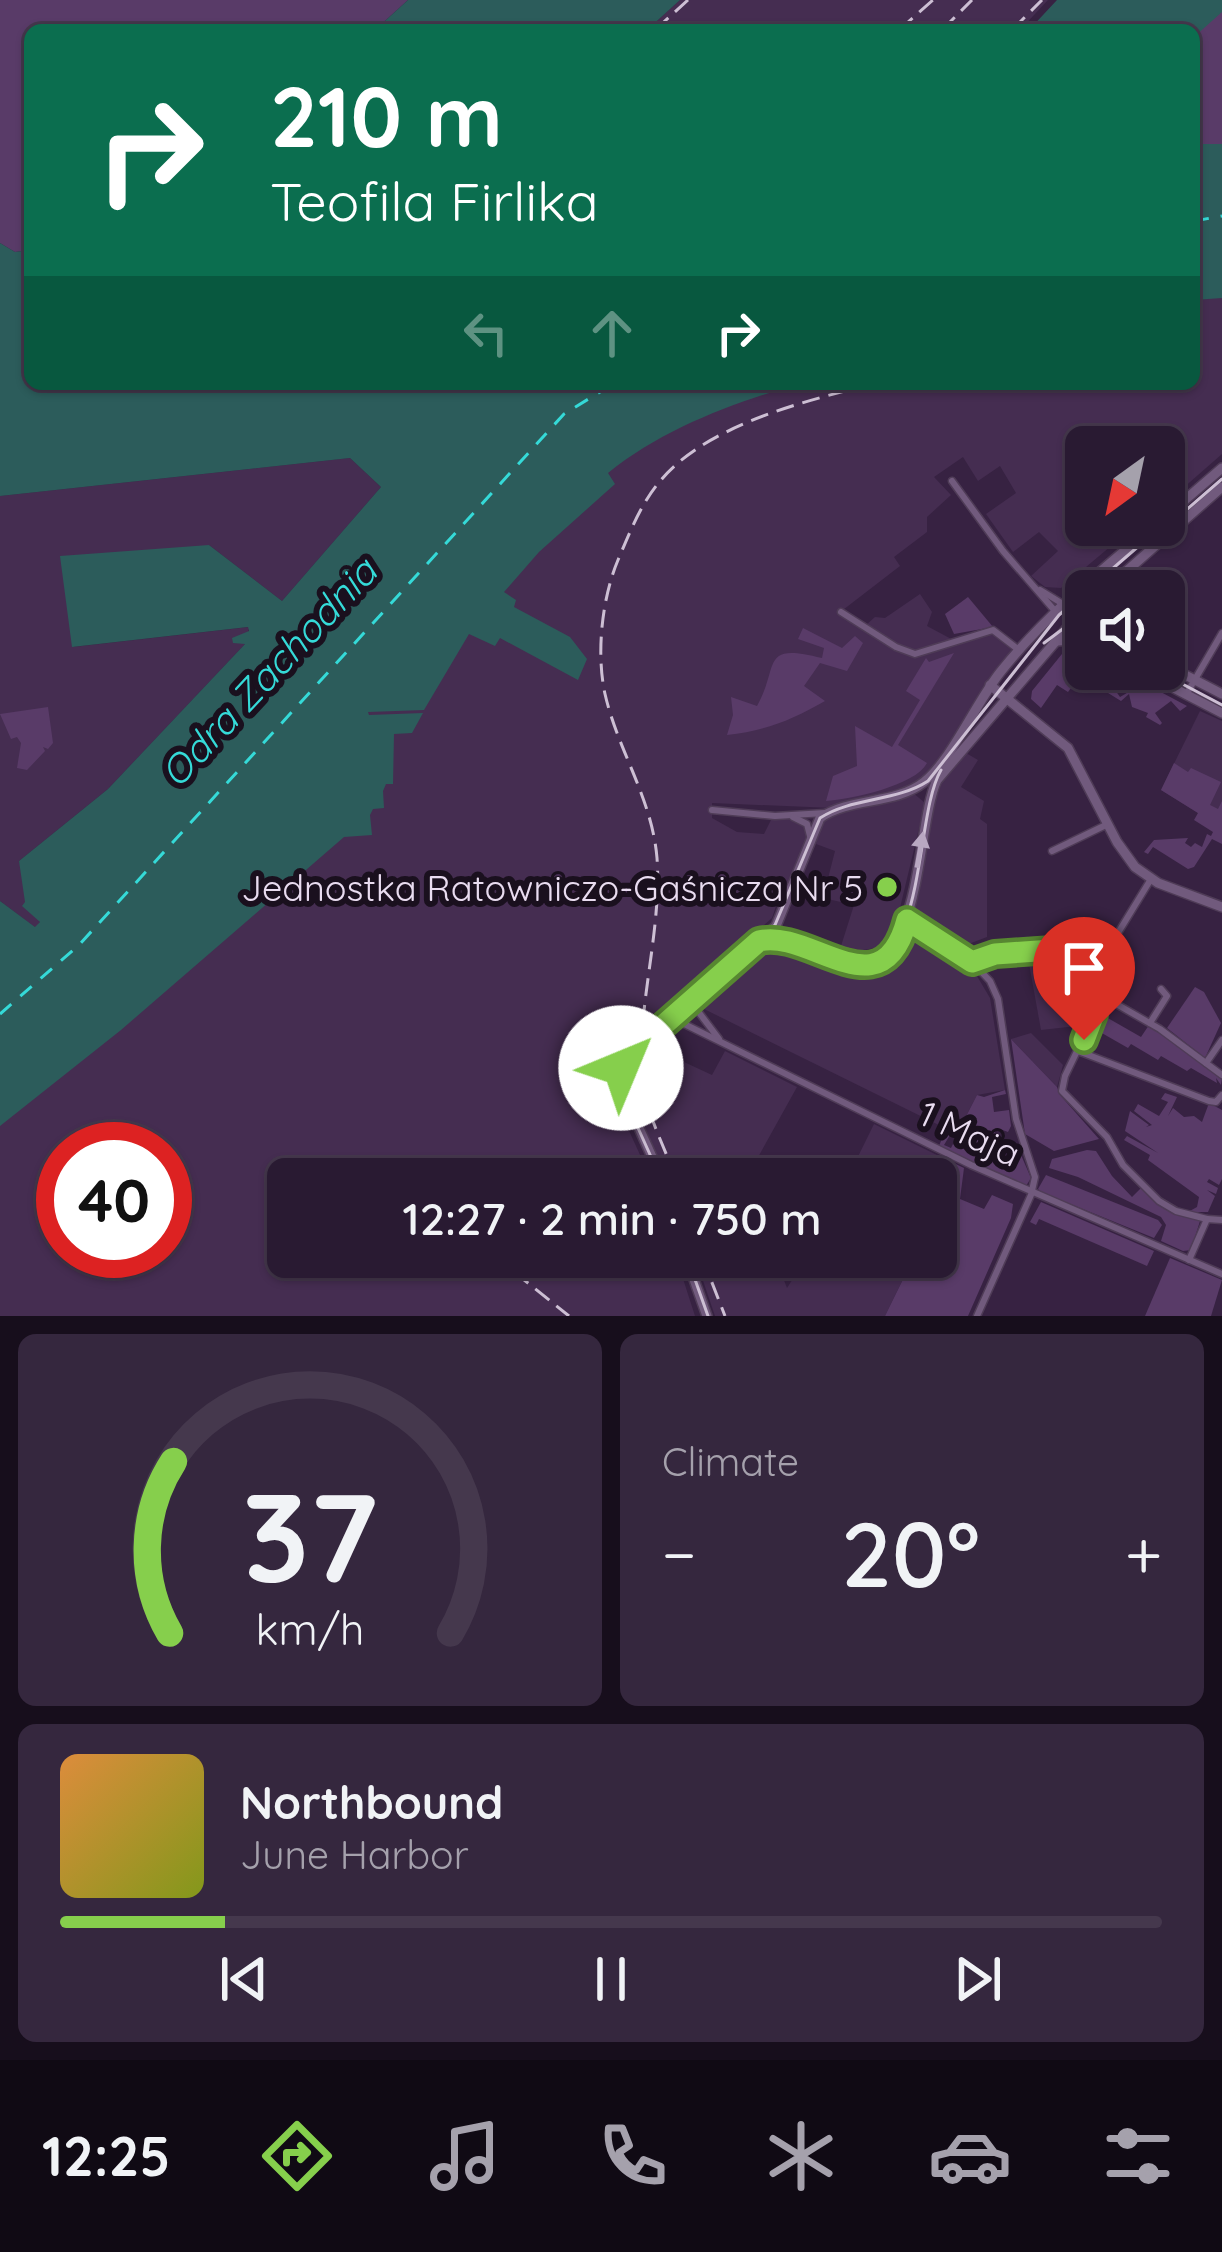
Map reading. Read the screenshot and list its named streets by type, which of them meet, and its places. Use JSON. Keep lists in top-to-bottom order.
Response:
{
  "streets": {
    "street": ["1 Maja"]
  },
  "water": ["Odra Zachodnia"],
  "places": ["Jednostka Ratowniczo-Gaśnicza Nr 5"],
  "north": "bottom left",
  "page": {
    "turn": ["210 m", "Teofila Firlika"],
    "limit": "40",
    "trip": "12:27 · 2 min · 750 m",
    "tile": "Climate",
    "heat": ["−", "20°", "+"],
    "song": ["Northbound", "June Harbor"],
    "tabs": "12:25",
    "gauge": ["37", "km/h"]
  }
}
